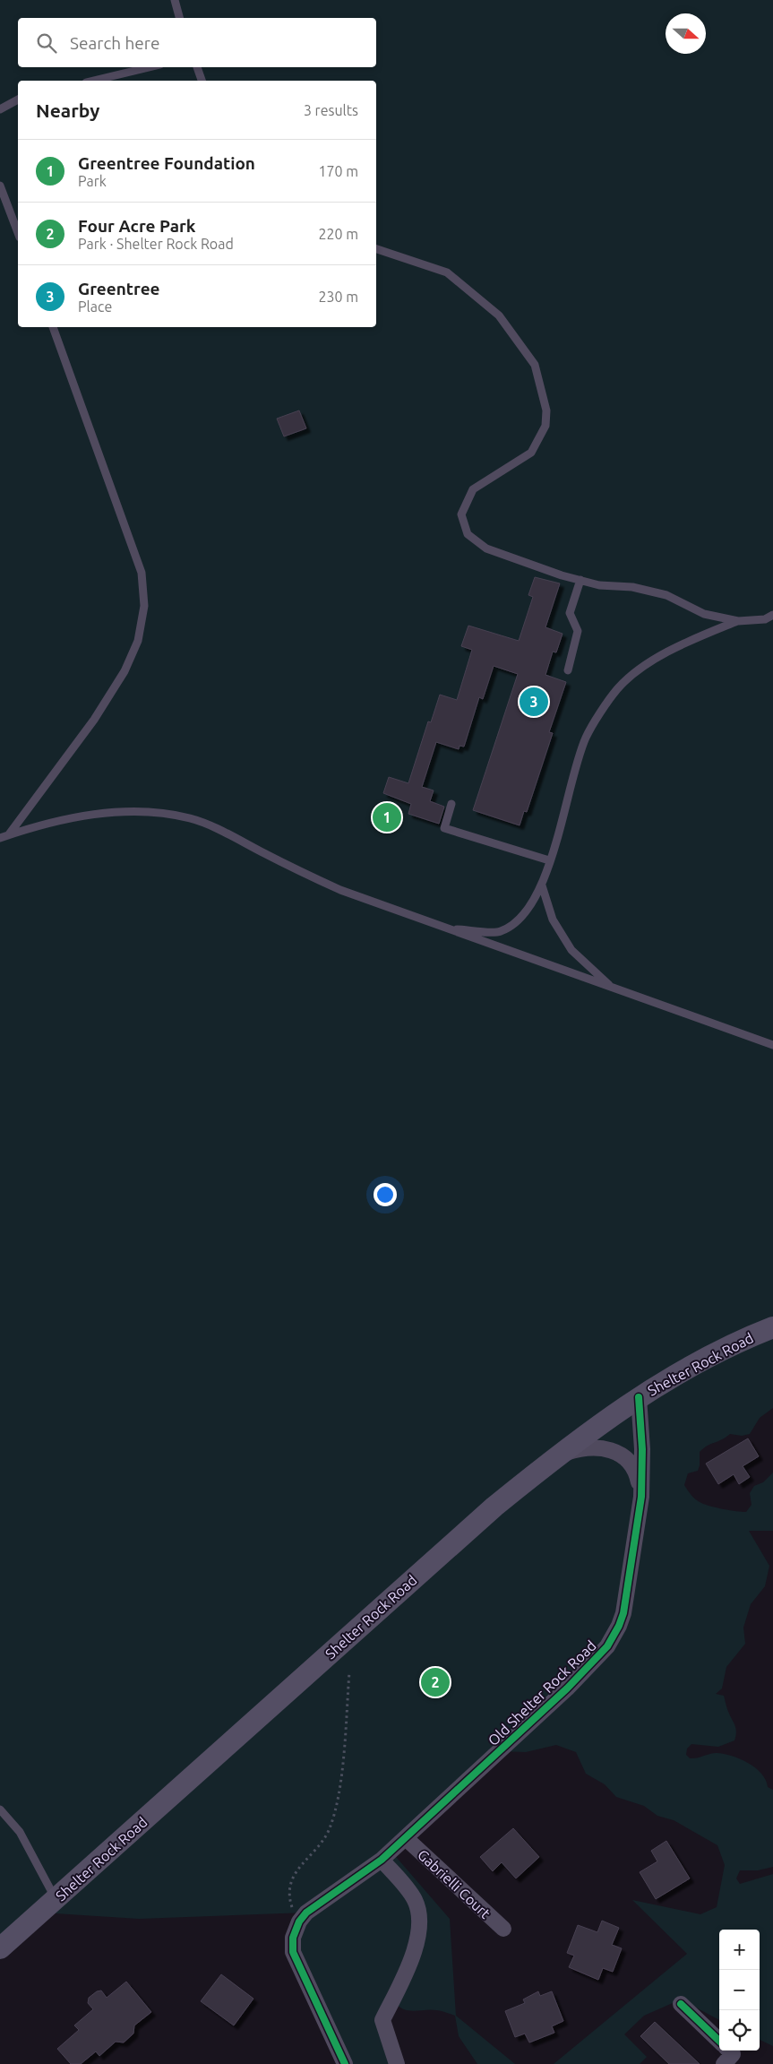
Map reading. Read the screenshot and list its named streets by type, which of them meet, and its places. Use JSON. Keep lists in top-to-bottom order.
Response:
{
  "streets": {
    "main road": ["Shelter Rock Road"],
    "street": ["Old Shelter Rock Road", "Gabrielli Court"]
  },
  "crossings": [
    ["Shelter Rock Road", "Old Shelter Rock Road"],
    ["Old Shelter Rock Road", "Gabrielli Court"]
  ],
  "north": "right",
  "page": {
    "search": "Search here",
    "heading": ["Nearby", "3 results"],
    "list": [
      {
        "mark": "1",
        "name": "Greentree Foundation",
        "note": "Park",
        "value": "170 m"
      },
      {
        "mark": "2",
        "name": "Four Acre Park",
        "note": "Park · Shelter Rock Road",
        "value": "220 m"
      },
      {
        "mark": "3",
        "name": "Greentree",
        "note": "Place",
        "value": "230 m"
      }
    ],
    "pins": ["3", "1", "2"],
    "map_buttons": ["+", "−"]
  }
}
